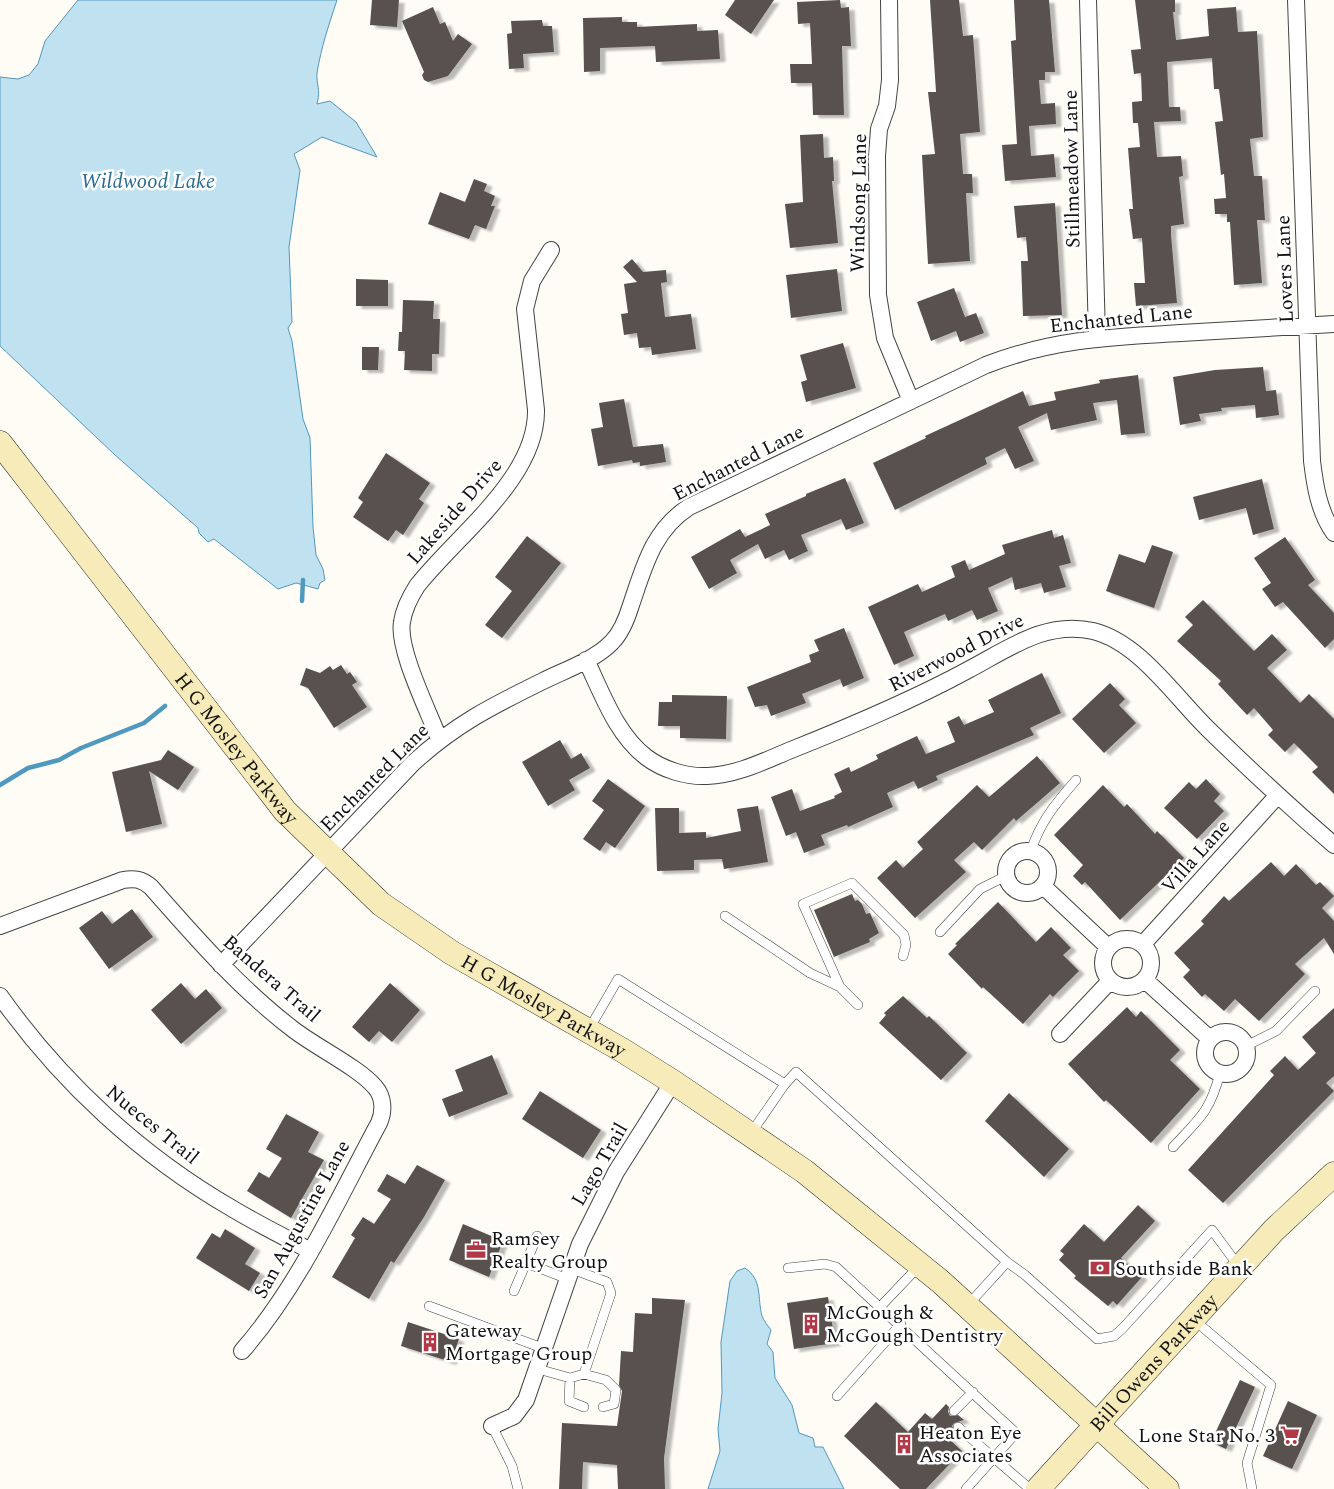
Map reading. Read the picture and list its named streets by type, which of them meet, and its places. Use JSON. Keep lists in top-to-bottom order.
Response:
{
  "streets": {
    "main road": ["H G Mosley Parkway", "Bill Owens Parkway"],
    "street": [
      "Stillmeadow Lane",
      "Windsong Lane",
      "Lovers Lane",
      "Enchanted Lane",
      "Lakeside Drive",
      "Riverwood Drive",
      "Villa Lane",
      "Bandera Trail",
      "Nueces Trail",
      "Lago Trail",
      "San Augustine Lane"
    ]
  },
  "crossings": [
    ["Stillmeadow Lane", "Enchanted Lane"],
    ["Windsong Lane", "Enchanted Lane"],
    ["Lovers Lane", "Enchanted Lane"],
    ["Enchanted Lane", "Lakeside Drive"],
    ["Enchanted Lane", "Riverwood Drive"],
    ["Enchanted Lane", "H G Mosley Parkway"],
    ["Enchanted Lane", "Bandera Trail"],
    ["Riverwood Drive", "Villa Lane"],
    ["H G Mosley Parkway", "Lago Trail"],
    ["H G Mosley Parkway", "Bill Owens Parkway"],
    ["Bandera Trail", "San Augustine Lane"],
    ["Nueces Trail", "San Augustine Lane"]
  ],
  "water": ["Wildwood Lake"],
  "places": {
    "office": ["Ramsey Realty Group"],
    "bank": ["Southside Bank"],
    "building": ["McGough & McGough Dentistry", "Gateway Mortgage Group", "Heaton Eye Associates"],
    "supermarket": ["Lone Star No. 3"]
  }
}
